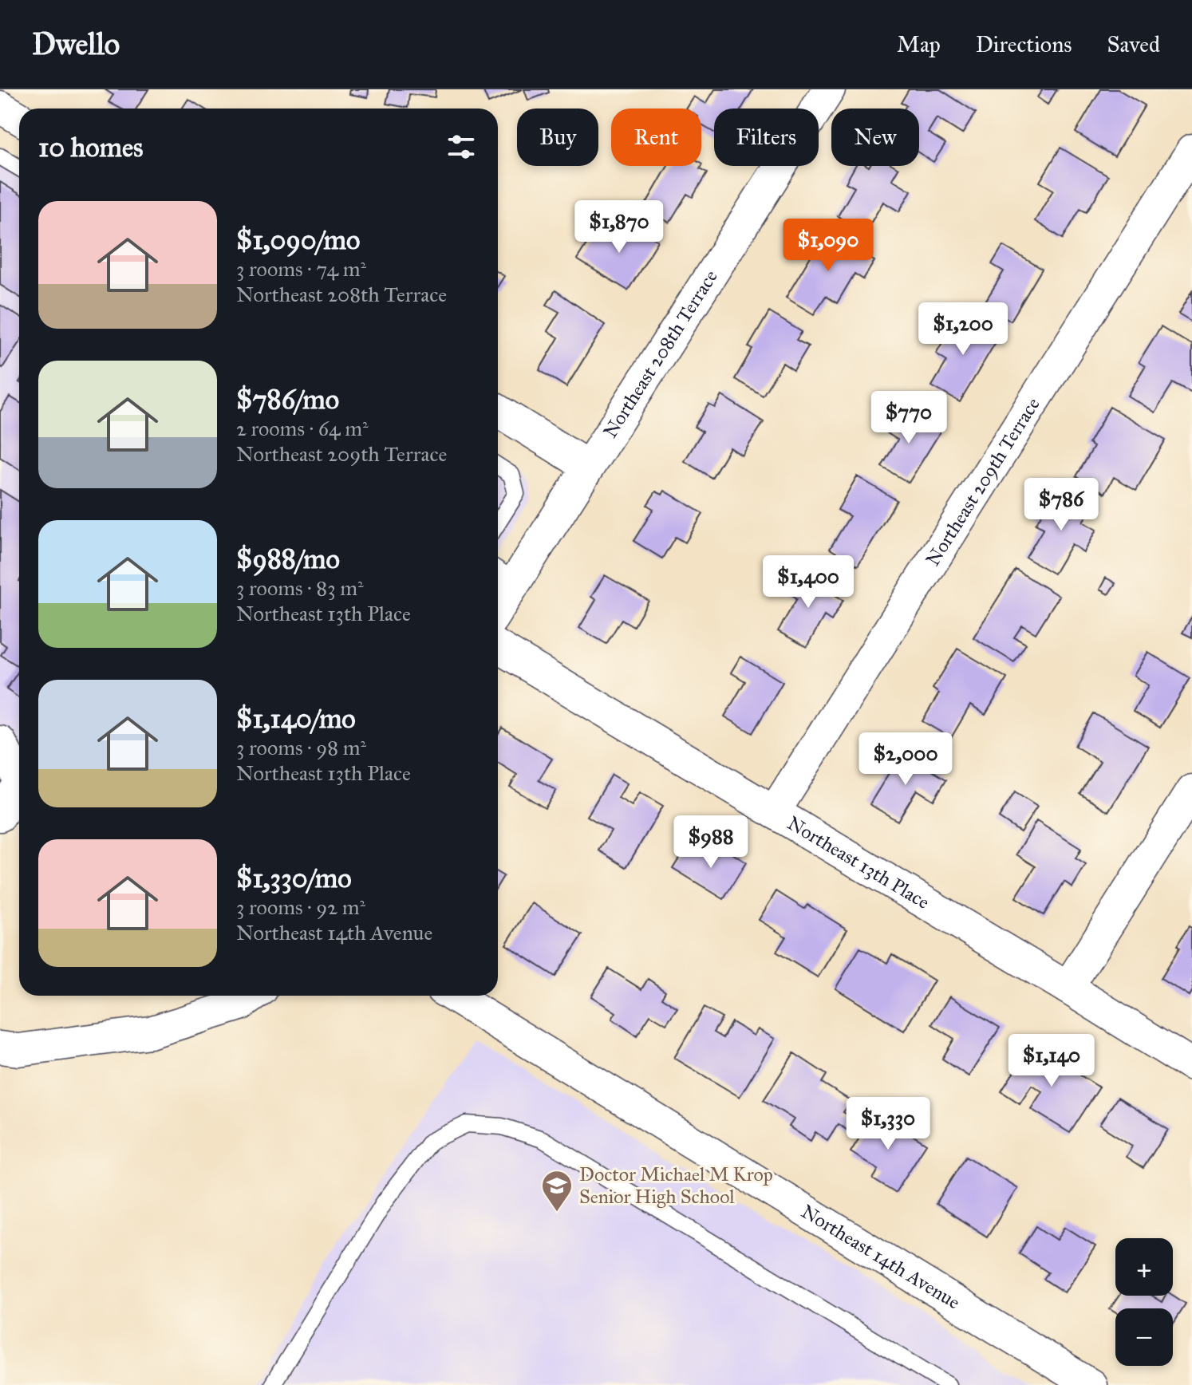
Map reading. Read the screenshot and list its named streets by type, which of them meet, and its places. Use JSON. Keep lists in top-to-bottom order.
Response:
{
  "streets": {
    "street": [
      "Northeast 208th Terrace",
      "Northeast 209th Terrace",
      "Northeast 13th Place",
      "Northeast 14th Avenue"
    ]
  },
  "crossings": [
    ["Northeast 209th Terrace", "Northeast 13th Place"]
  ],
  "places": {
    "school or university": ["Doctor Michael M Krop Senior High School"]
  },
  "page": {
    "header": "Dwello",
    "nav": ["Map", "Directions", "Saved"],
    "chip": [
      "Buy",
      "Rent",
      "Filters",
      "New"
    ],
    "heading": "10 homes",
    "list": [
      {
        "name": "$1,090/mo",
        "note": "3 rooms · 74 m² · Northeast 208th Terrace"
      },
      {
        "name": "$786/mo",
        "note": "2 rooms · 64 m² · Northeast 209th Terrace"
      },
      {
        "name": "$988/mo",
        "note": "3 rooms · 83 m² · Northeast 13th Place"
      },
      {
        "name": "$1,140/mo",
        "note": "3 rooms · 98 m² · Northeast 13th Place"
      },
      {
        "name": "$1,330/mo",
        "note": "3 rooms · 92 m² · Northeast 14th Avenue"
      }
    ],
    "price": [
      "$1,870",
      "$1,090",
      "$1,200",
      "$770",
      "$786",
      "$1,400",
      "$2,000",
      "$988",
      "$1,140",
      "$1,330"
    ],
    "map_buttons": ["+", "−"]
  }
}
